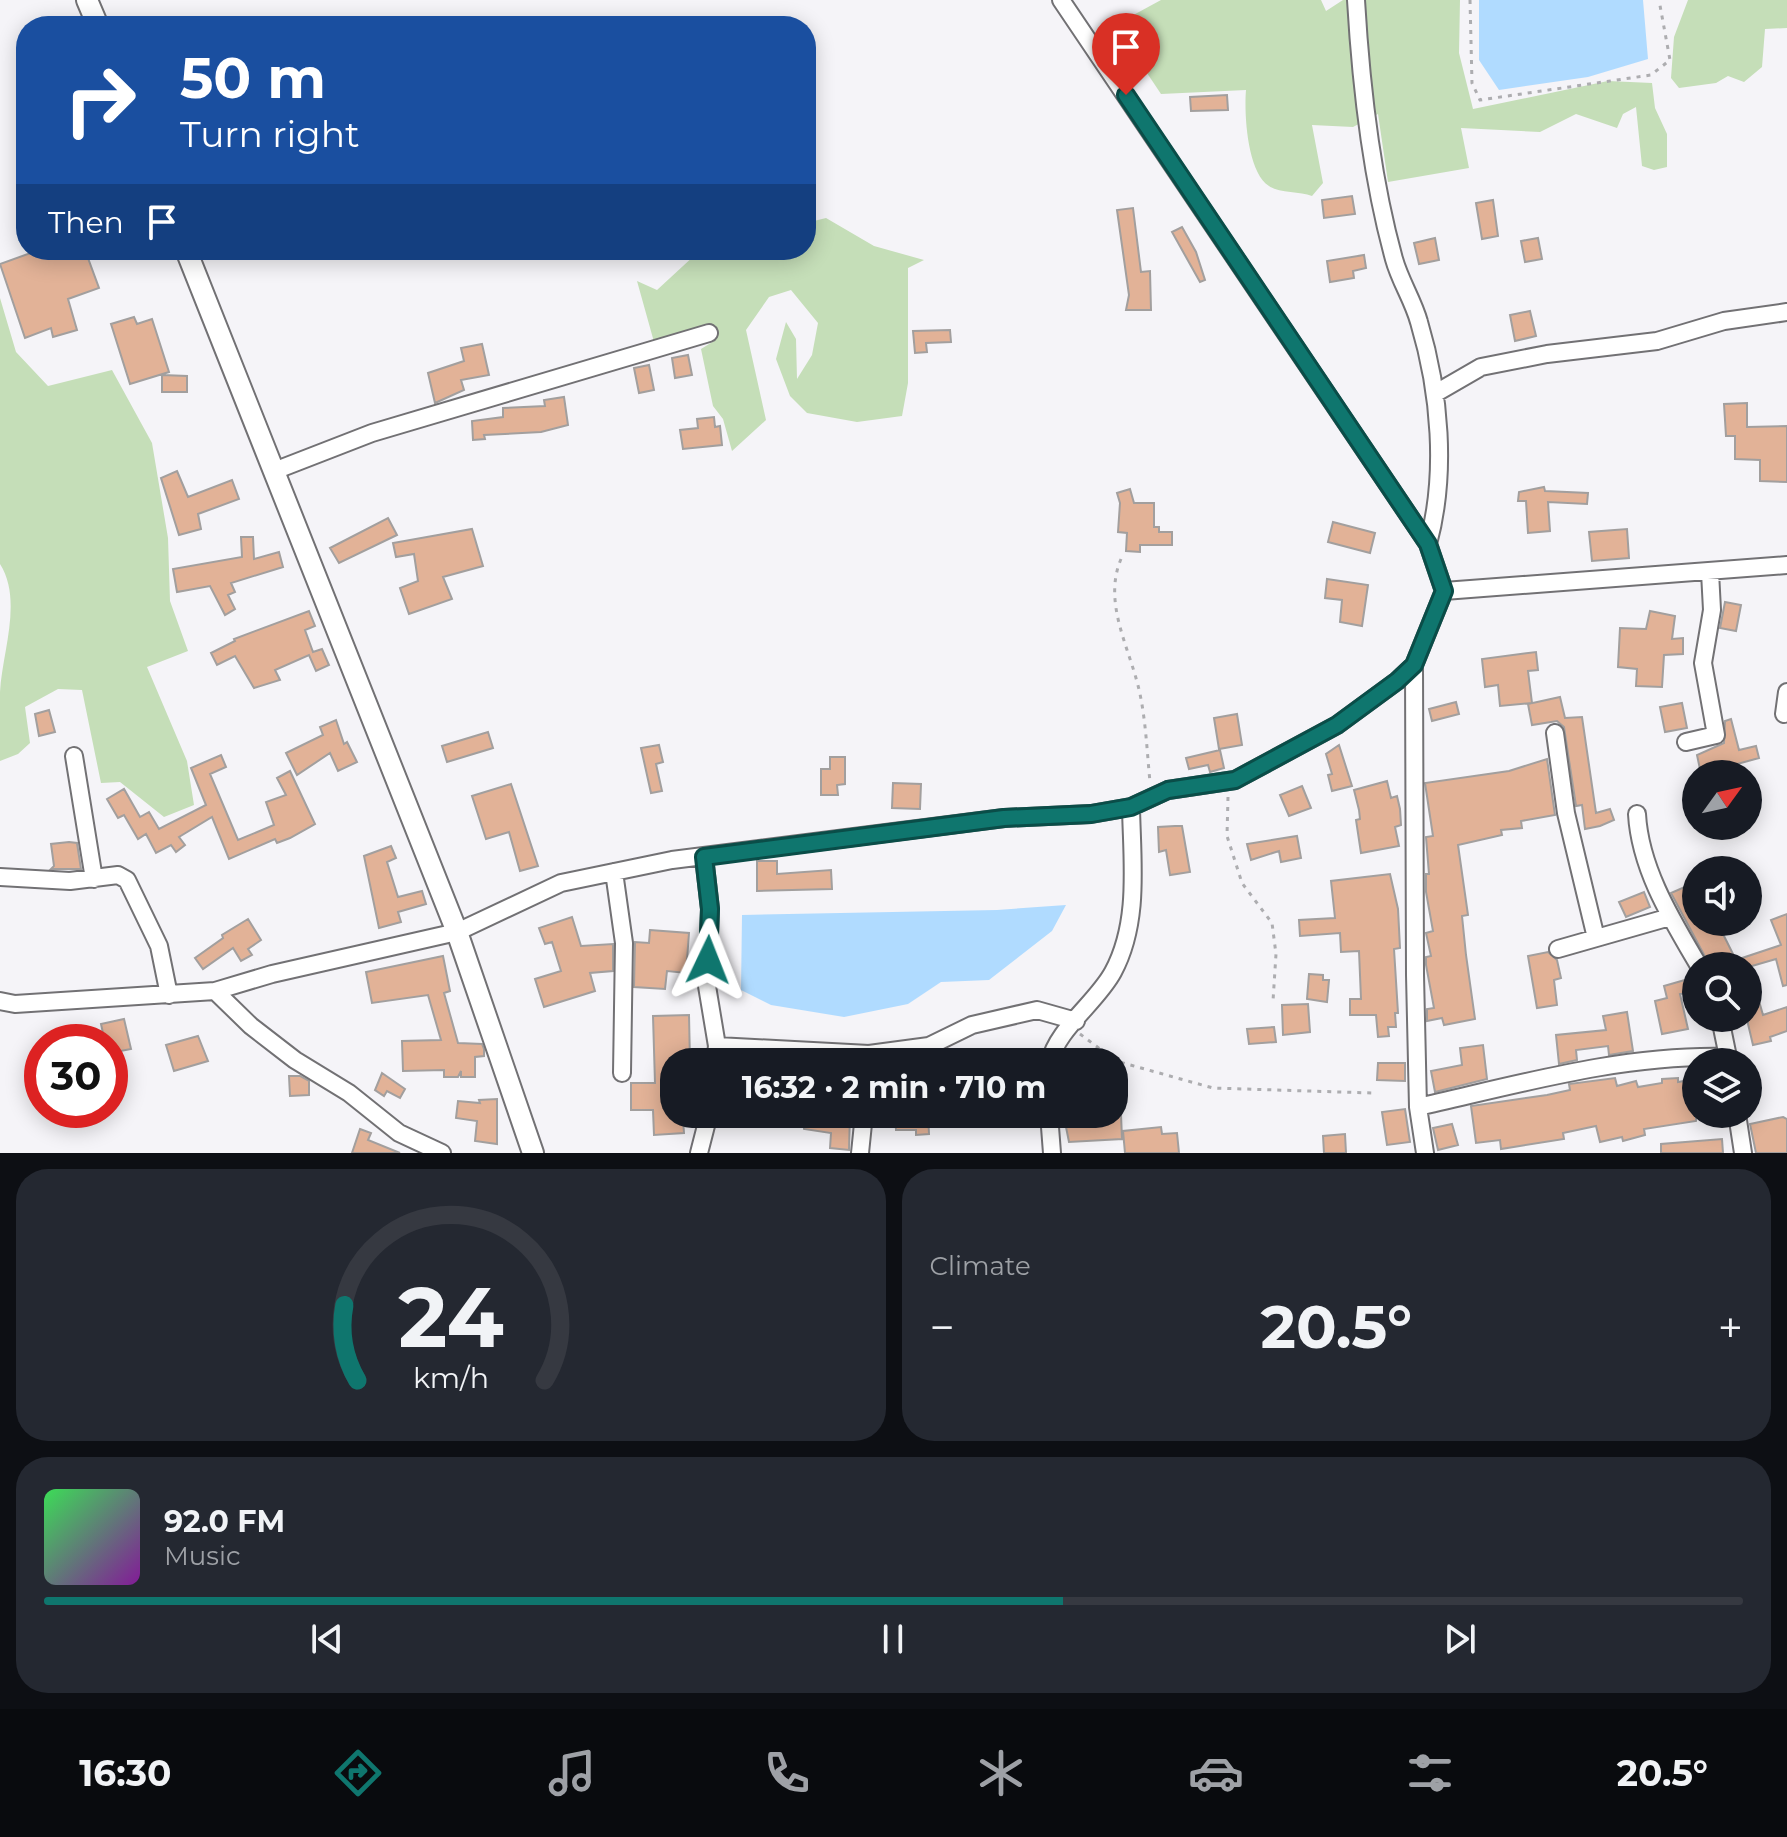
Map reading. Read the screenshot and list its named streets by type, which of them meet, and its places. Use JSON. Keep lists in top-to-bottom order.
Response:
{
  "north": "top right",
  "page": {
    "turn": ["50 m", "Turn right"],
    "then": "Then",
    "limit": "30",
    "trip": "16:32 · 2 min · 710 m",
    "tile": "Climate",
    "heat": ["−", "20.5°", "+"],
    "song": ["92.0 FM", "Music"],
    "tabs": ["16:30", "20.5°"],
    "gauge": ["24", "km/h"]
  }
}
